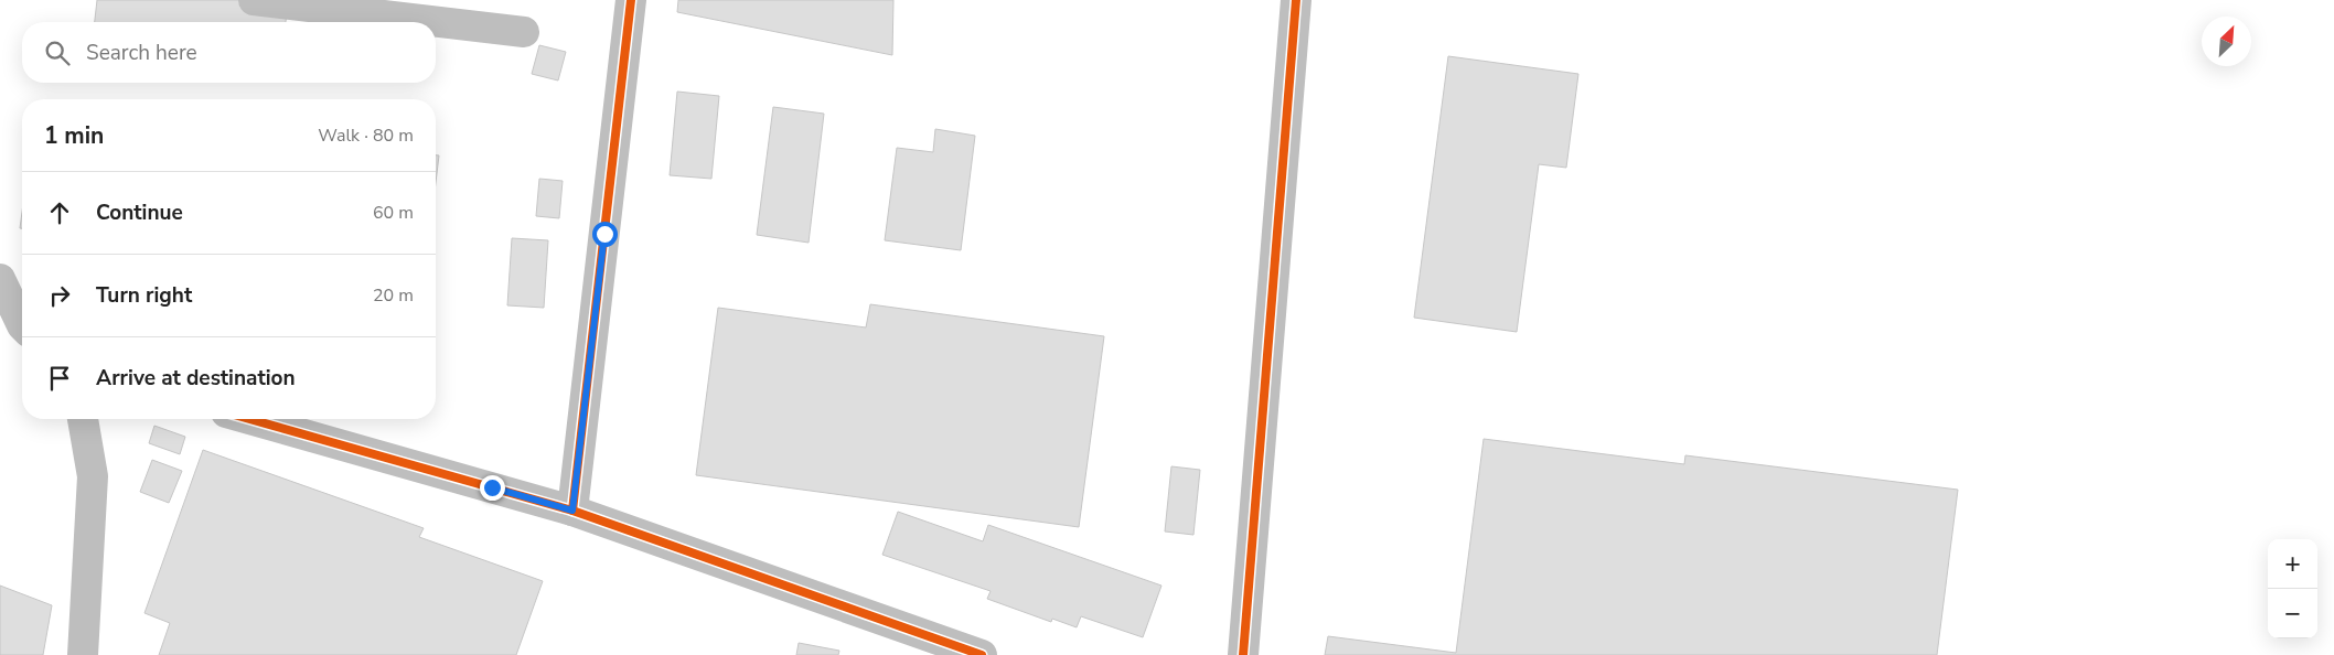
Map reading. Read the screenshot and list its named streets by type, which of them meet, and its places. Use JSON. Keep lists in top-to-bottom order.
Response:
{
  "north": "top right",
  "page": {
    "search": "Search here",
    "heading": ["1 min", "Walk · 80 m"],
    "list": [
      ["Continue", "60 m"],
      ["Turn right", "20 m"],
      "Arrive at destination"
    ],
    "map_buttons": ["+", "−"]
  }
}
